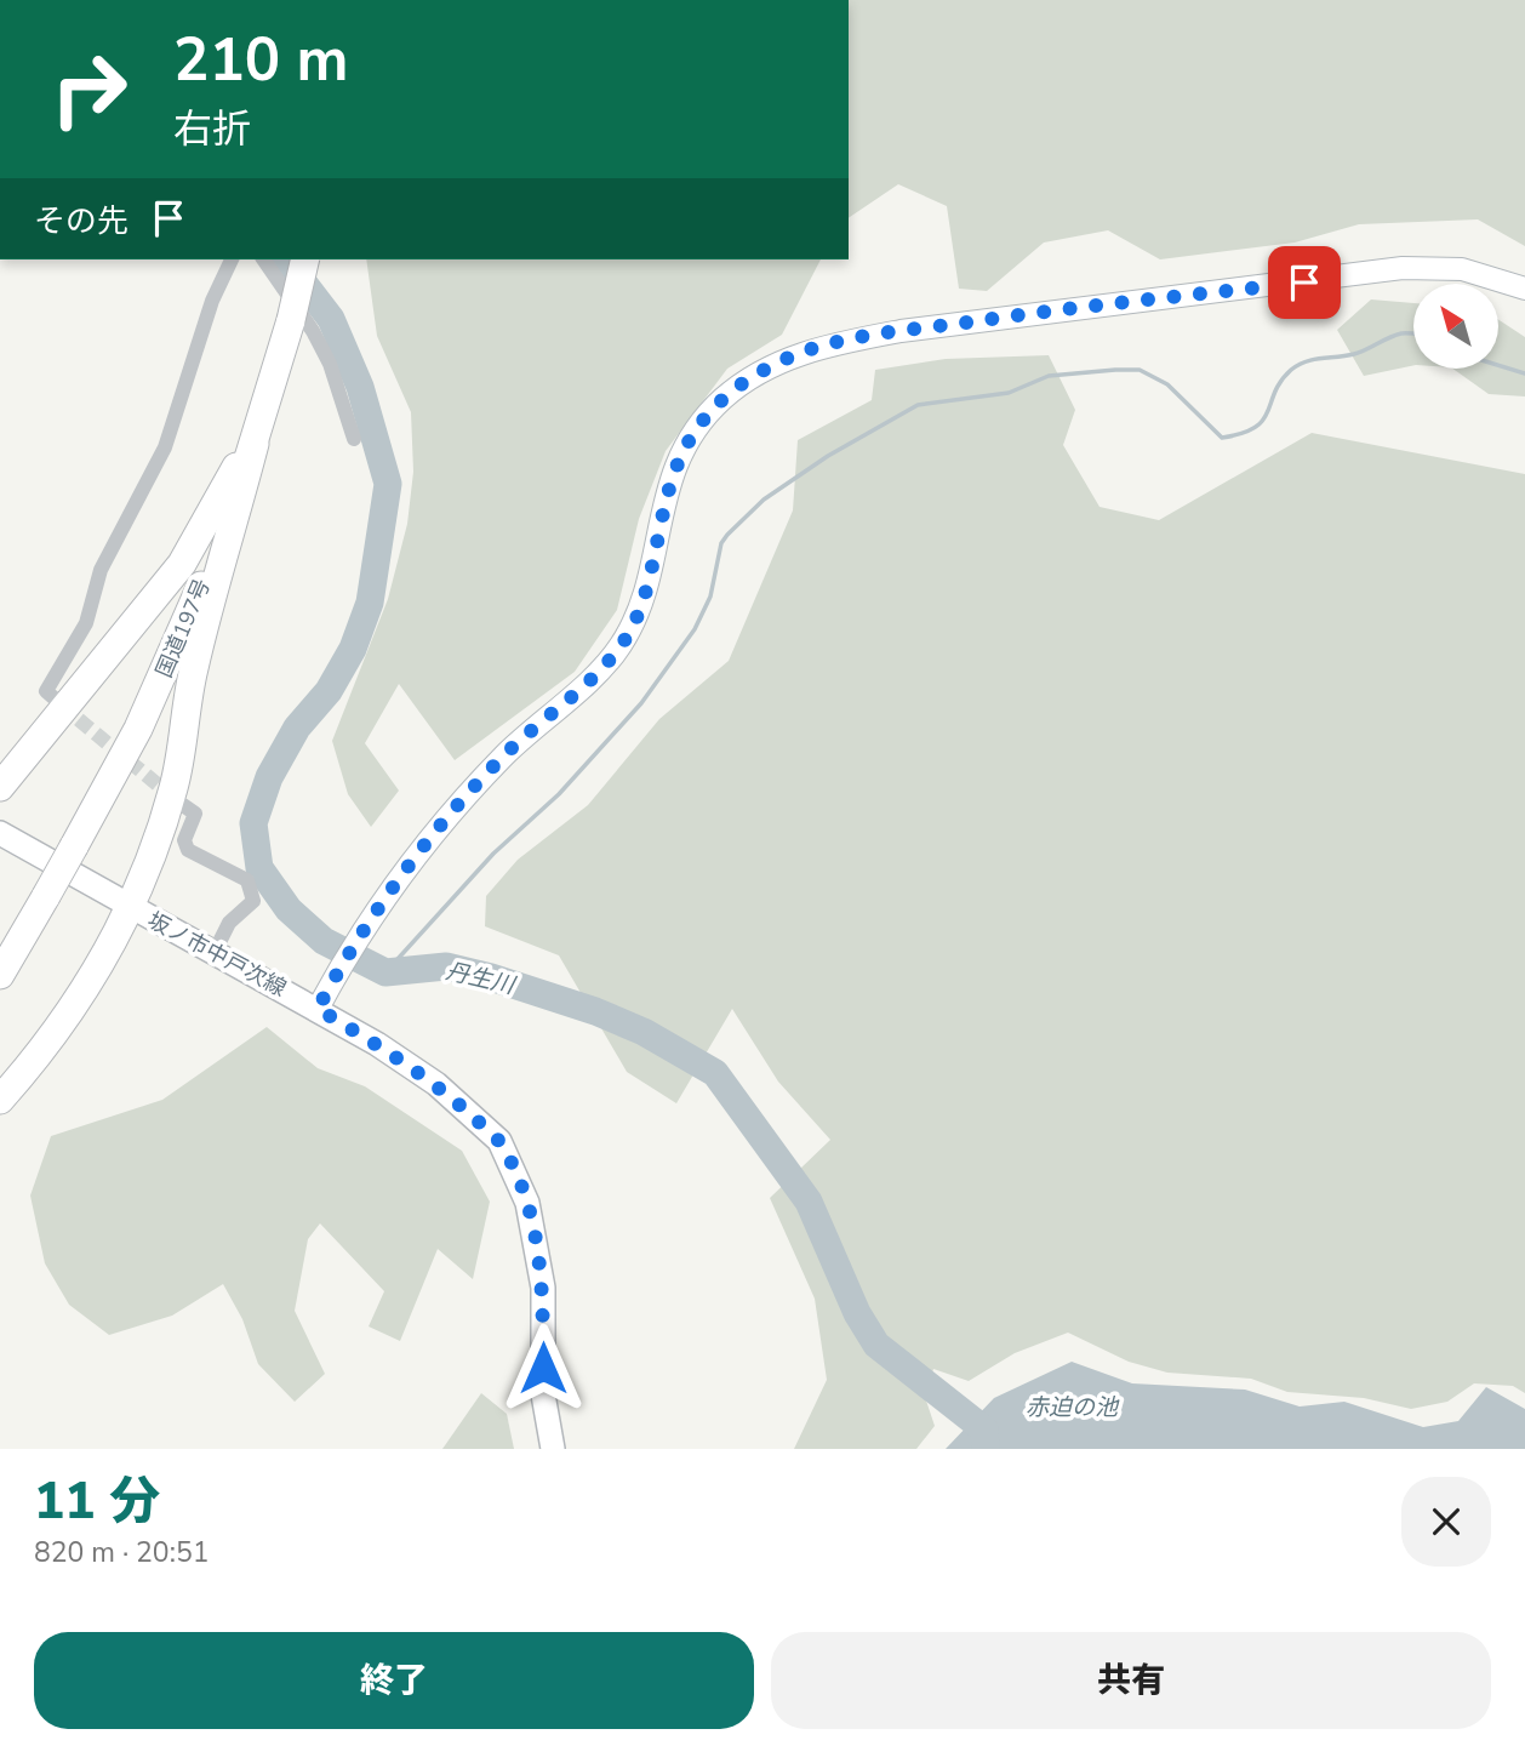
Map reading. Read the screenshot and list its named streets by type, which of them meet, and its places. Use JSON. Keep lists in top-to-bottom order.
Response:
{
  "streets": {
    "highway": ["国道197号"],
    "main road": ["坂ノ市中戸次線"]
  },
  "water": ["丹生川", "赤迫の池"],
  "north": "top left",
  "page": {
    "turn": ["210 m", "右折"],
    "then": "その先",
    "heading": ["11 分", "820 m · 20:51"],
    "buttons": ["終了", "共有"]
  }
}
